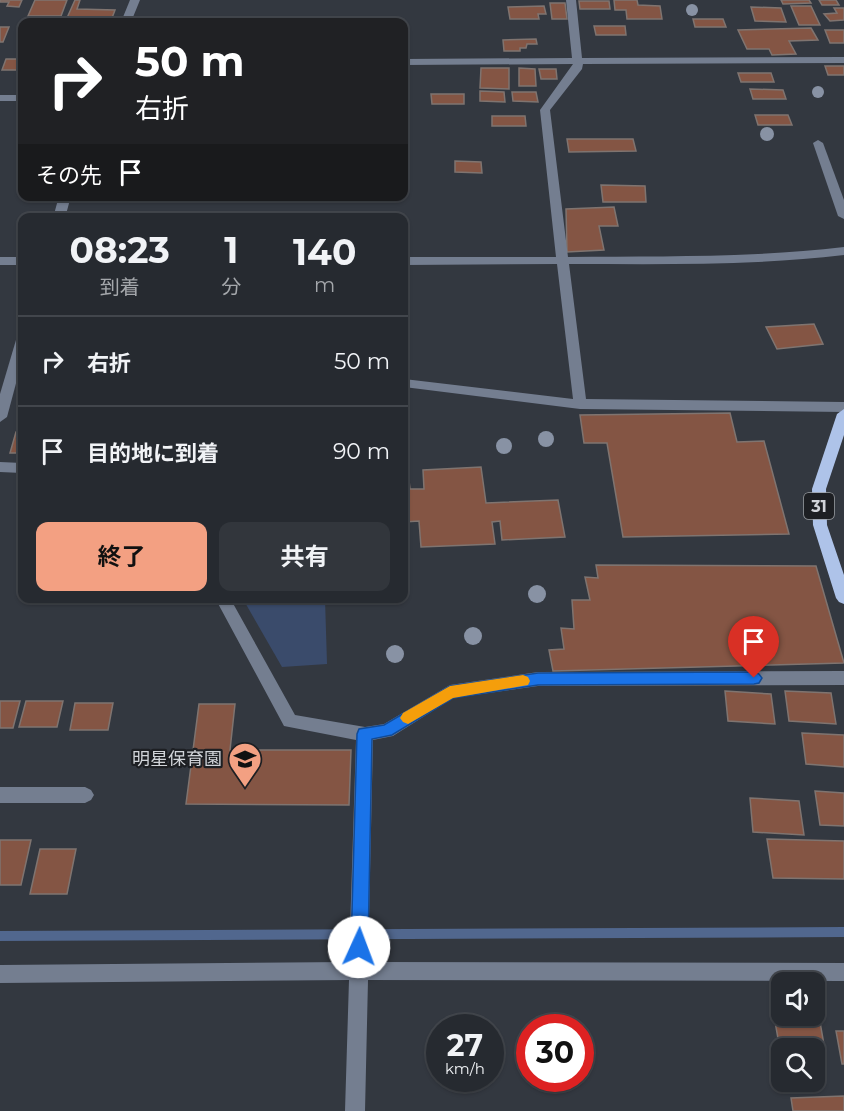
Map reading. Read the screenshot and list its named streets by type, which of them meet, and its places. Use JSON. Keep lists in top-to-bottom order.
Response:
{
  "streets": {
    "main road": ["31"]
  },
  "places": {
    "school or university": ["明星保育園"]
  },
  "page": {
    "turn": ["50 m", "右折"],
    "then": "その先",
    "eta": [
      "08:23",
      "到着",
      "1",
      "分",
      "140",
      "m"
    ],
    "list": [
      {
        "name": "右折",
        "value": "50 m"
      },
      {
        "name": "目的地に到着",
        "value": "90 m"
      }
    ],
    "buttons": ["終了", "共有"],
    "speed": "27 km/h",
    "limit": "30"
  }
}
